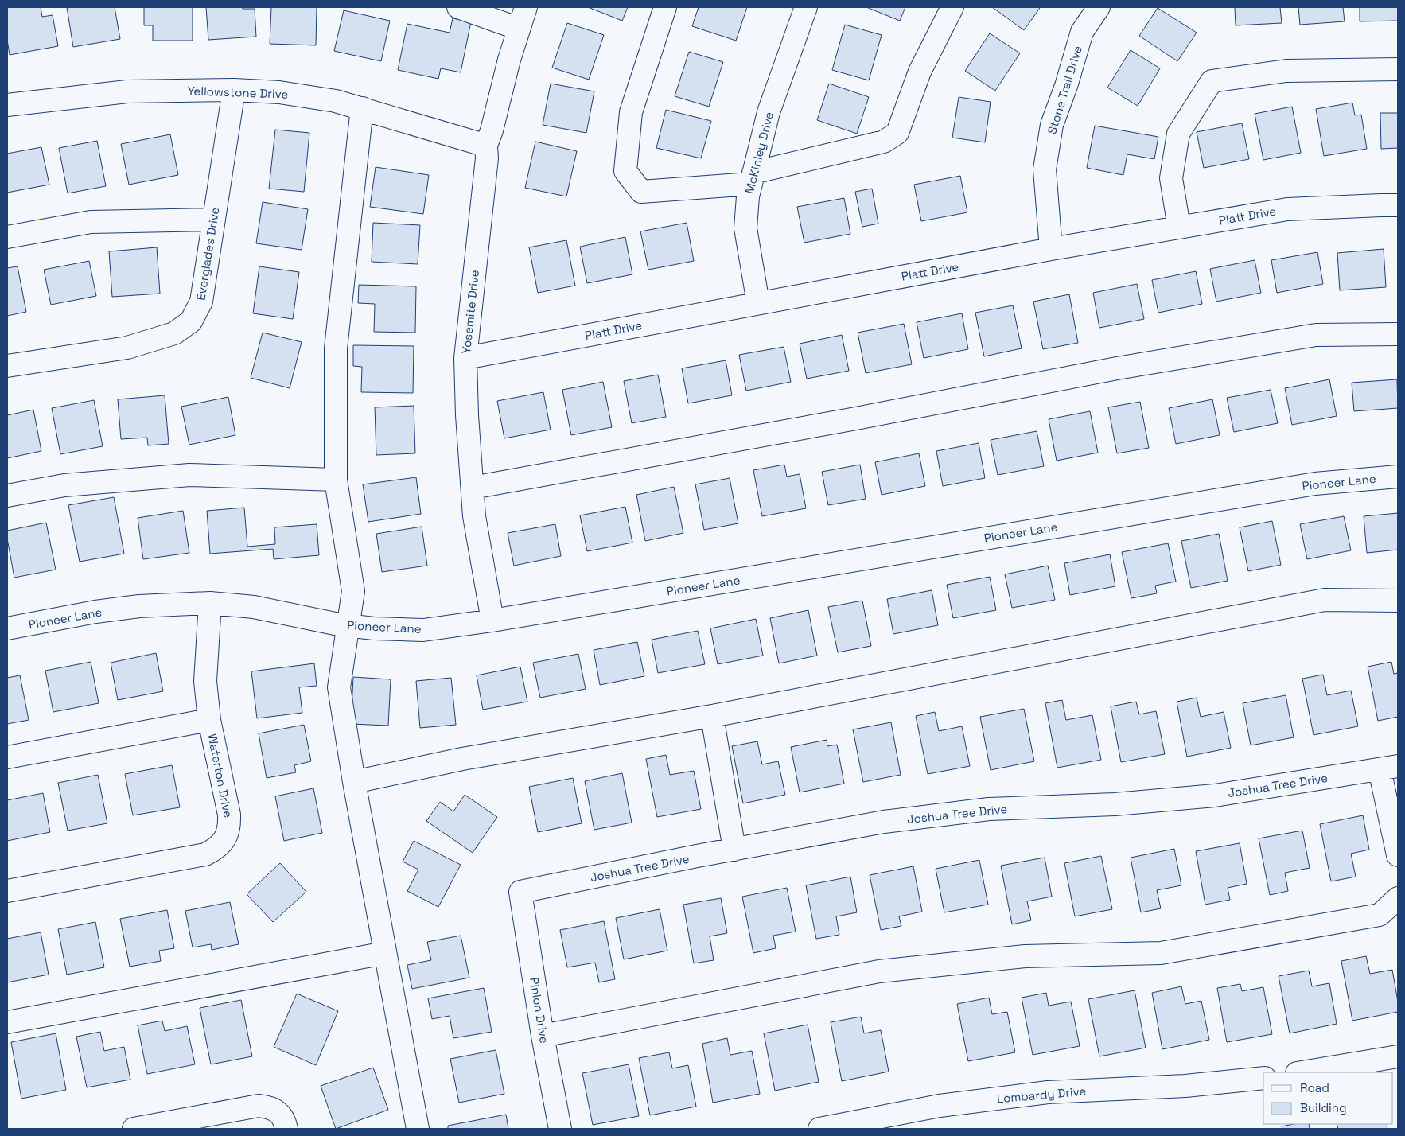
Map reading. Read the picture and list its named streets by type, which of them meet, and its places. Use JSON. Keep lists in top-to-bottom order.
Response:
{
  "streets": {
    "street": [
      "Stone Trail Drive",
      "Yellowstone Drive",
      "McKinley Drive",
      "Platt Drive",
      "Everglades Drive",
      "Yosemite Drive",
      "Pioneer Lane",
      "Waterton Drive",
      "Joshua Tree Drive",
      "Pinion Drive",
      "Lombardy Drive"
    ]
  },
  "crossings": [
    ["Stone Trail Drive", "Platt Drive"],
    ["Yellowstone Drive", "Everglades Drive"],
    ["Yellowstone Drive", "Yosemite Drive"],
    ["McKinley Drive", "Platt Drive"],
    ["Platt Drive", "Yosemite Drive"],
    ["Yosemite Drive", "Pioneer Lane"],
    ["Pioneer Lane", "Waterton Drive"],
    ["Joshua Tree Drive", "Pinion Drive"]
  ],
  "legend": ["Road", "Building"]
}
